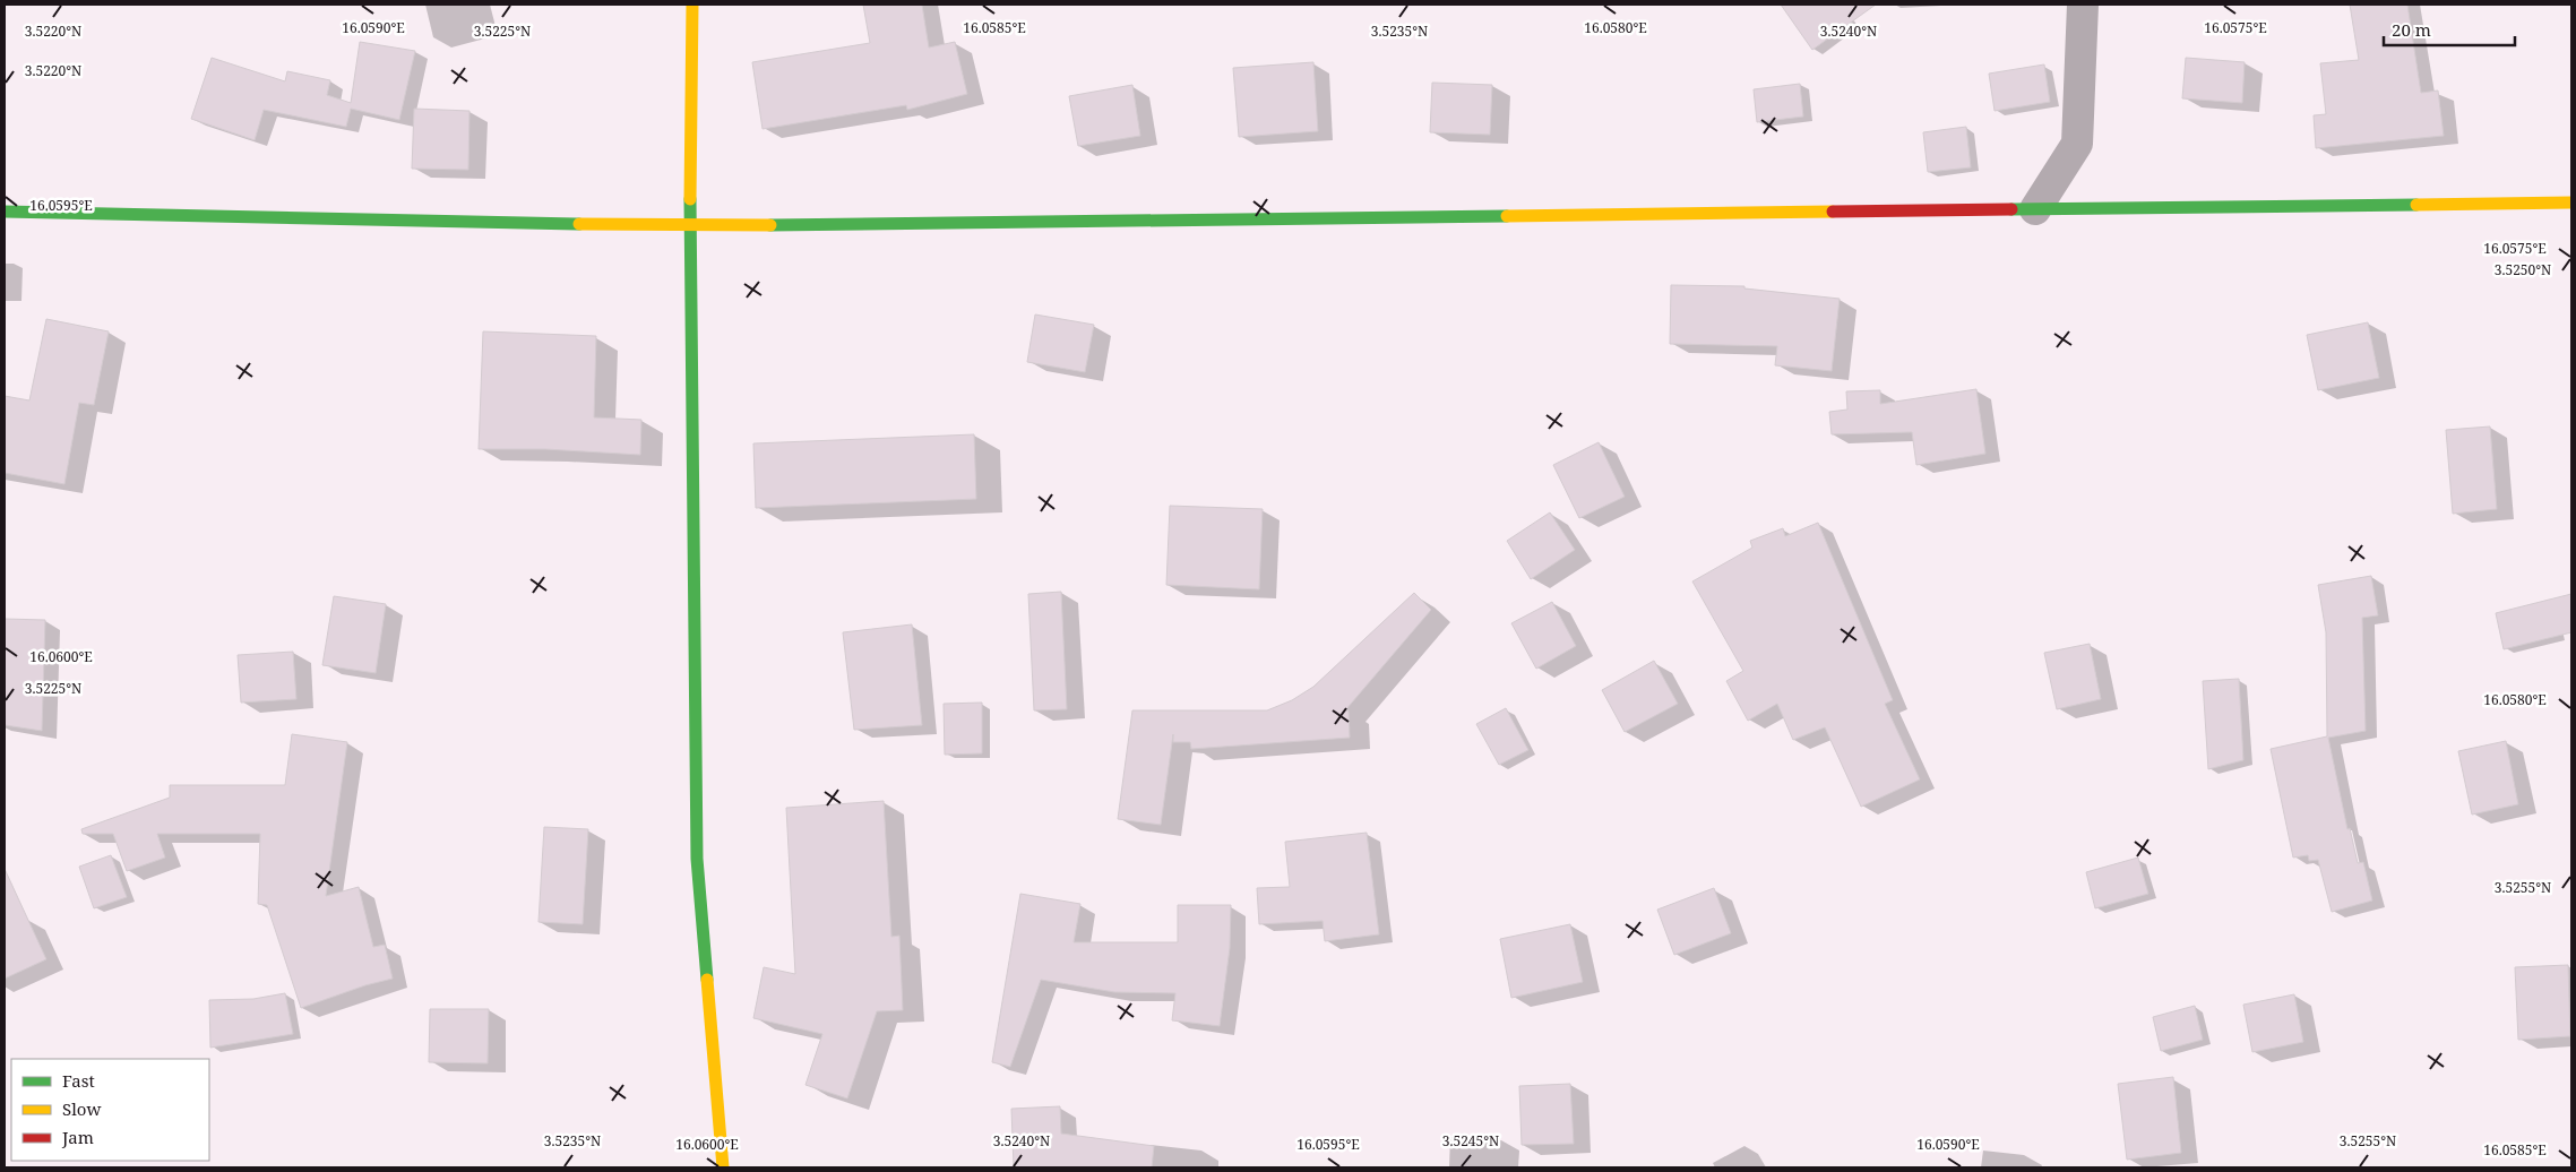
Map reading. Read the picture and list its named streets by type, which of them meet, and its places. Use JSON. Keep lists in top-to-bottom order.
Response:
{
  "legend": ["Fast", "Slow", "Jam"],
  "scale_bar": "20 m",
  "coordinates": [
    "16.0590°E",
    "16.0580°E",
    "16.0575°E",
    "16.0585°E",
    "3.5220°N",
    "3.5240°N",
    "3.5225°N",
    "3.5235°N",
    "16.0595°E",
    "3.5250°N",
    "16.0600°E",
    "3.5255°N",
    "3.5245°N"
  ]
}
